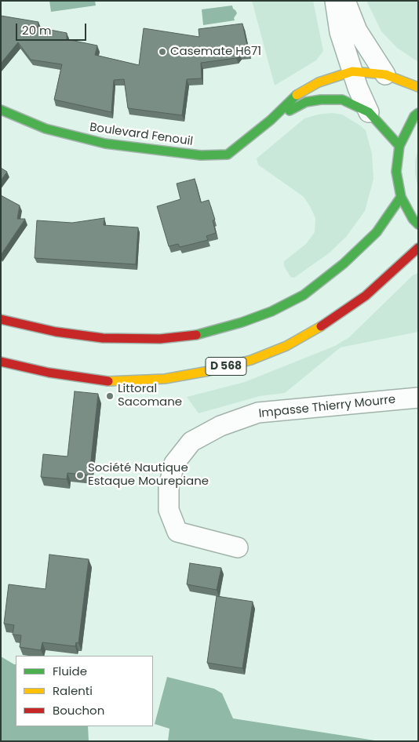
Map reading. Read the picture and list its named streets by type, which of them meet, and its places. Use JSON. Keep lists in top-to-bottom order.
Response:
{
  "streets": {
    "main road": ["Boulevard Fenouil", "D 568"],
    "street": ["Impasse Thierry Mourre"]
  },
  "places": ["Casemate H671", "Littoral Sacomane", "Société Nautique Estaque Mourepiane"],
  "legend": ["Fluide", "Ralenti", "Bouchon"],
  "scale_bar": "20 m"
}
